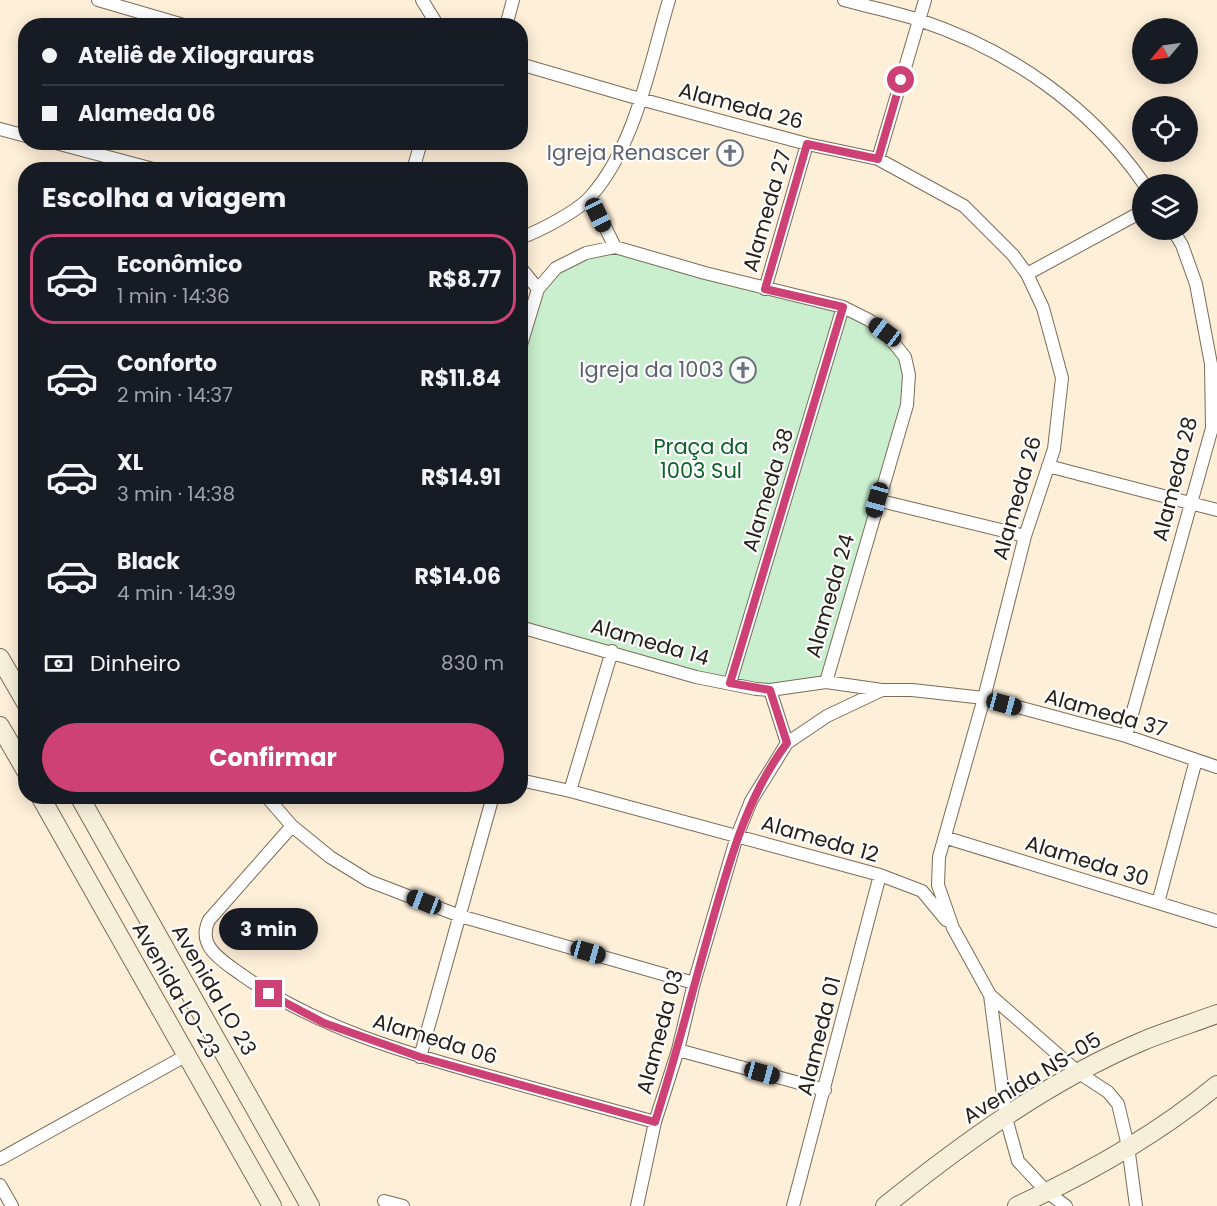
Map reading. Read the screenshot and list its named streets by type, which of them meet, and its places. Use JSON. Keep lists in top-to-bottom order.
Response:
{
  "streets": {
    "street": [
      "Alameda 26",
      "Alameda 27",
      "Alameda 28",
      "Alameda 38",
      "Alameda 24",
      "Alameda 14",
      "Alameda 37",
      "Alameda 12",
      "Alameda 30",
      "Avenida LO-23",
      "Avenida LO 23",
      "Alameda 03",
      "Alameda 01",
      "Alameda 06",
      "Avenida NS-05"
    ]
  },
  "crossings": [
    ["Alameda 26", "Alameda 27"],
    ["Alameda 26", "Alameda 24"],
    ["Alameda 26", "Alameda 37"],
    ["Alameda 26", "Alameda 12"],
    ["Alameda 26", "Alameda 30"],
    ["Alameda 27", "Alameda 24"],
    ["Alameda 28", "Alameda 37"],
    ["Alameda 38", "Alameda 24"],
    ["Alameda 38", "Alameda 14"],
    ["Alameda 24", "Alameda 14"],
    ["Alameda 24", "Alameda 37"],
    ["Alameda 12", "Alameda 03"],
    ["Alameda 12", "Alameda 01"],
    ["Alameda 03", "Alameda 06"]
  ],
  "parks": ["Praça da 1003 Sul"],
  "places": {
    "church": ["Igreja Renascer", "Igreja da 1003"]
  },
  "north": "bottom left",
  "page": {
    "banner": ["Ateliê de Xilograuras", "Alameda 06"],
    "heading": "Escolha a viagem",
    "list": [
      {
        "name": "Econômico",
        "note": "1 min · 14:36",
        "value": "R$8.77"
      },
      {
        "name": "Conforto",
        "note": "2 min · 14:37",
        "value": "R$11.84"
      },
      {
        "name": "XL",
        "note": "3 min · 14:38",
        "value": "R$14.91"
      },
      {
        "name": "Black",
        "note": "4 min · 14:39",
        "value": "R$14.06"
      }
    ],
    "pay": ["Dinheiro", "830 m"],
    "buttons": "Confirmar",
    "bubble": "3 min"
  }
}
